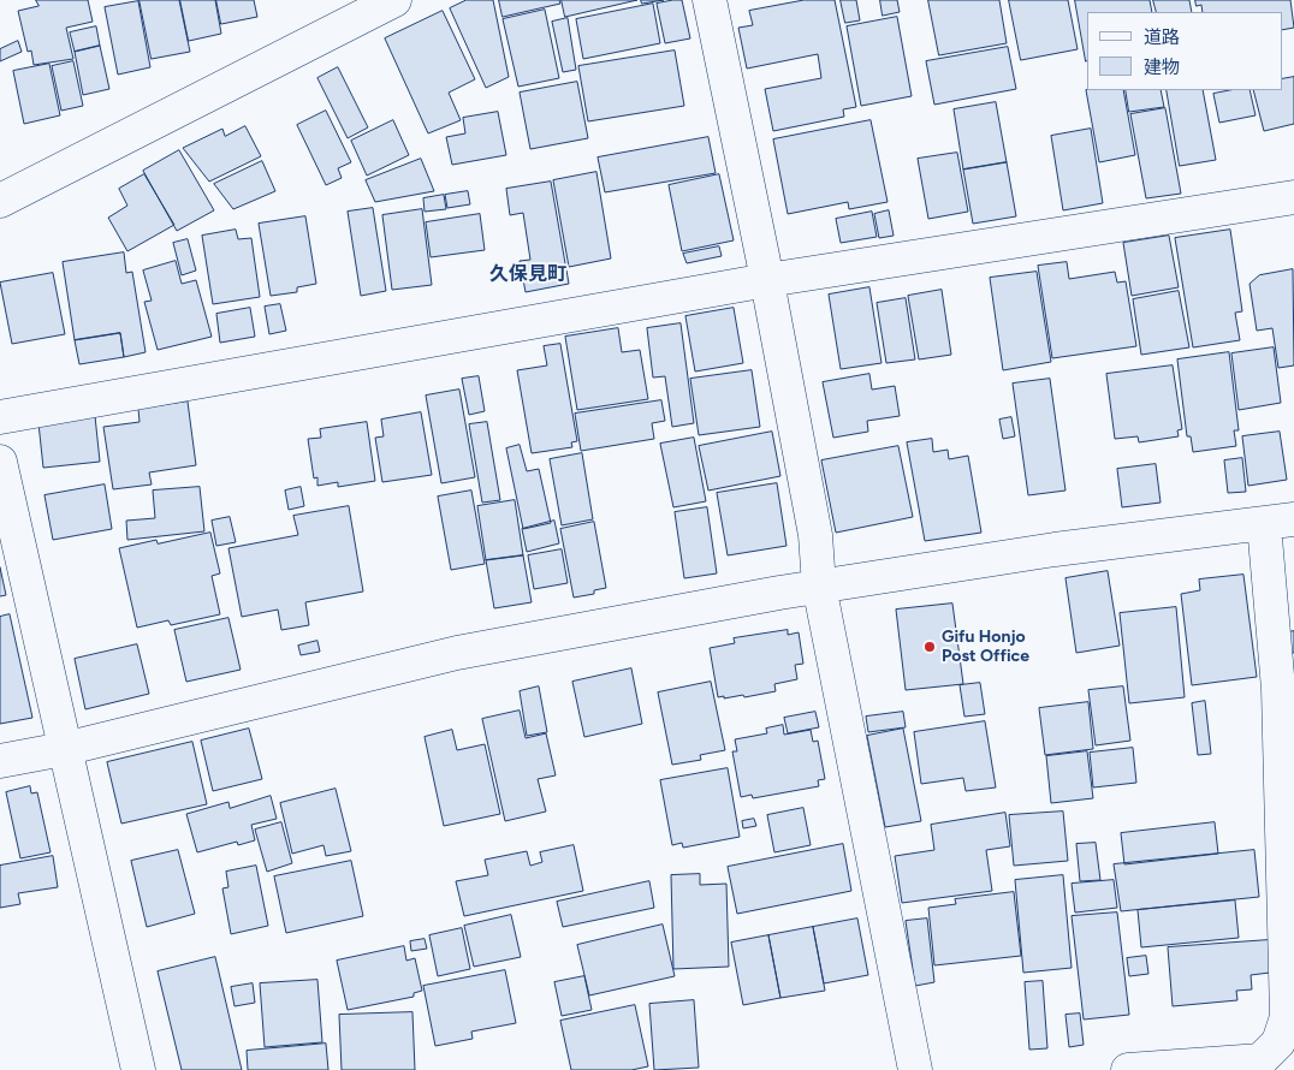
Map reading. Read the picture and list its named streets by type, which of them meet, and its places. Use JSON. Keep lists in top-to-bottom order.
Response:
{
  "districts": ["久保見町"],
  "places": ["Gifu Honjo Post Office"],
  "legend": ["道路", "建物"]
}
